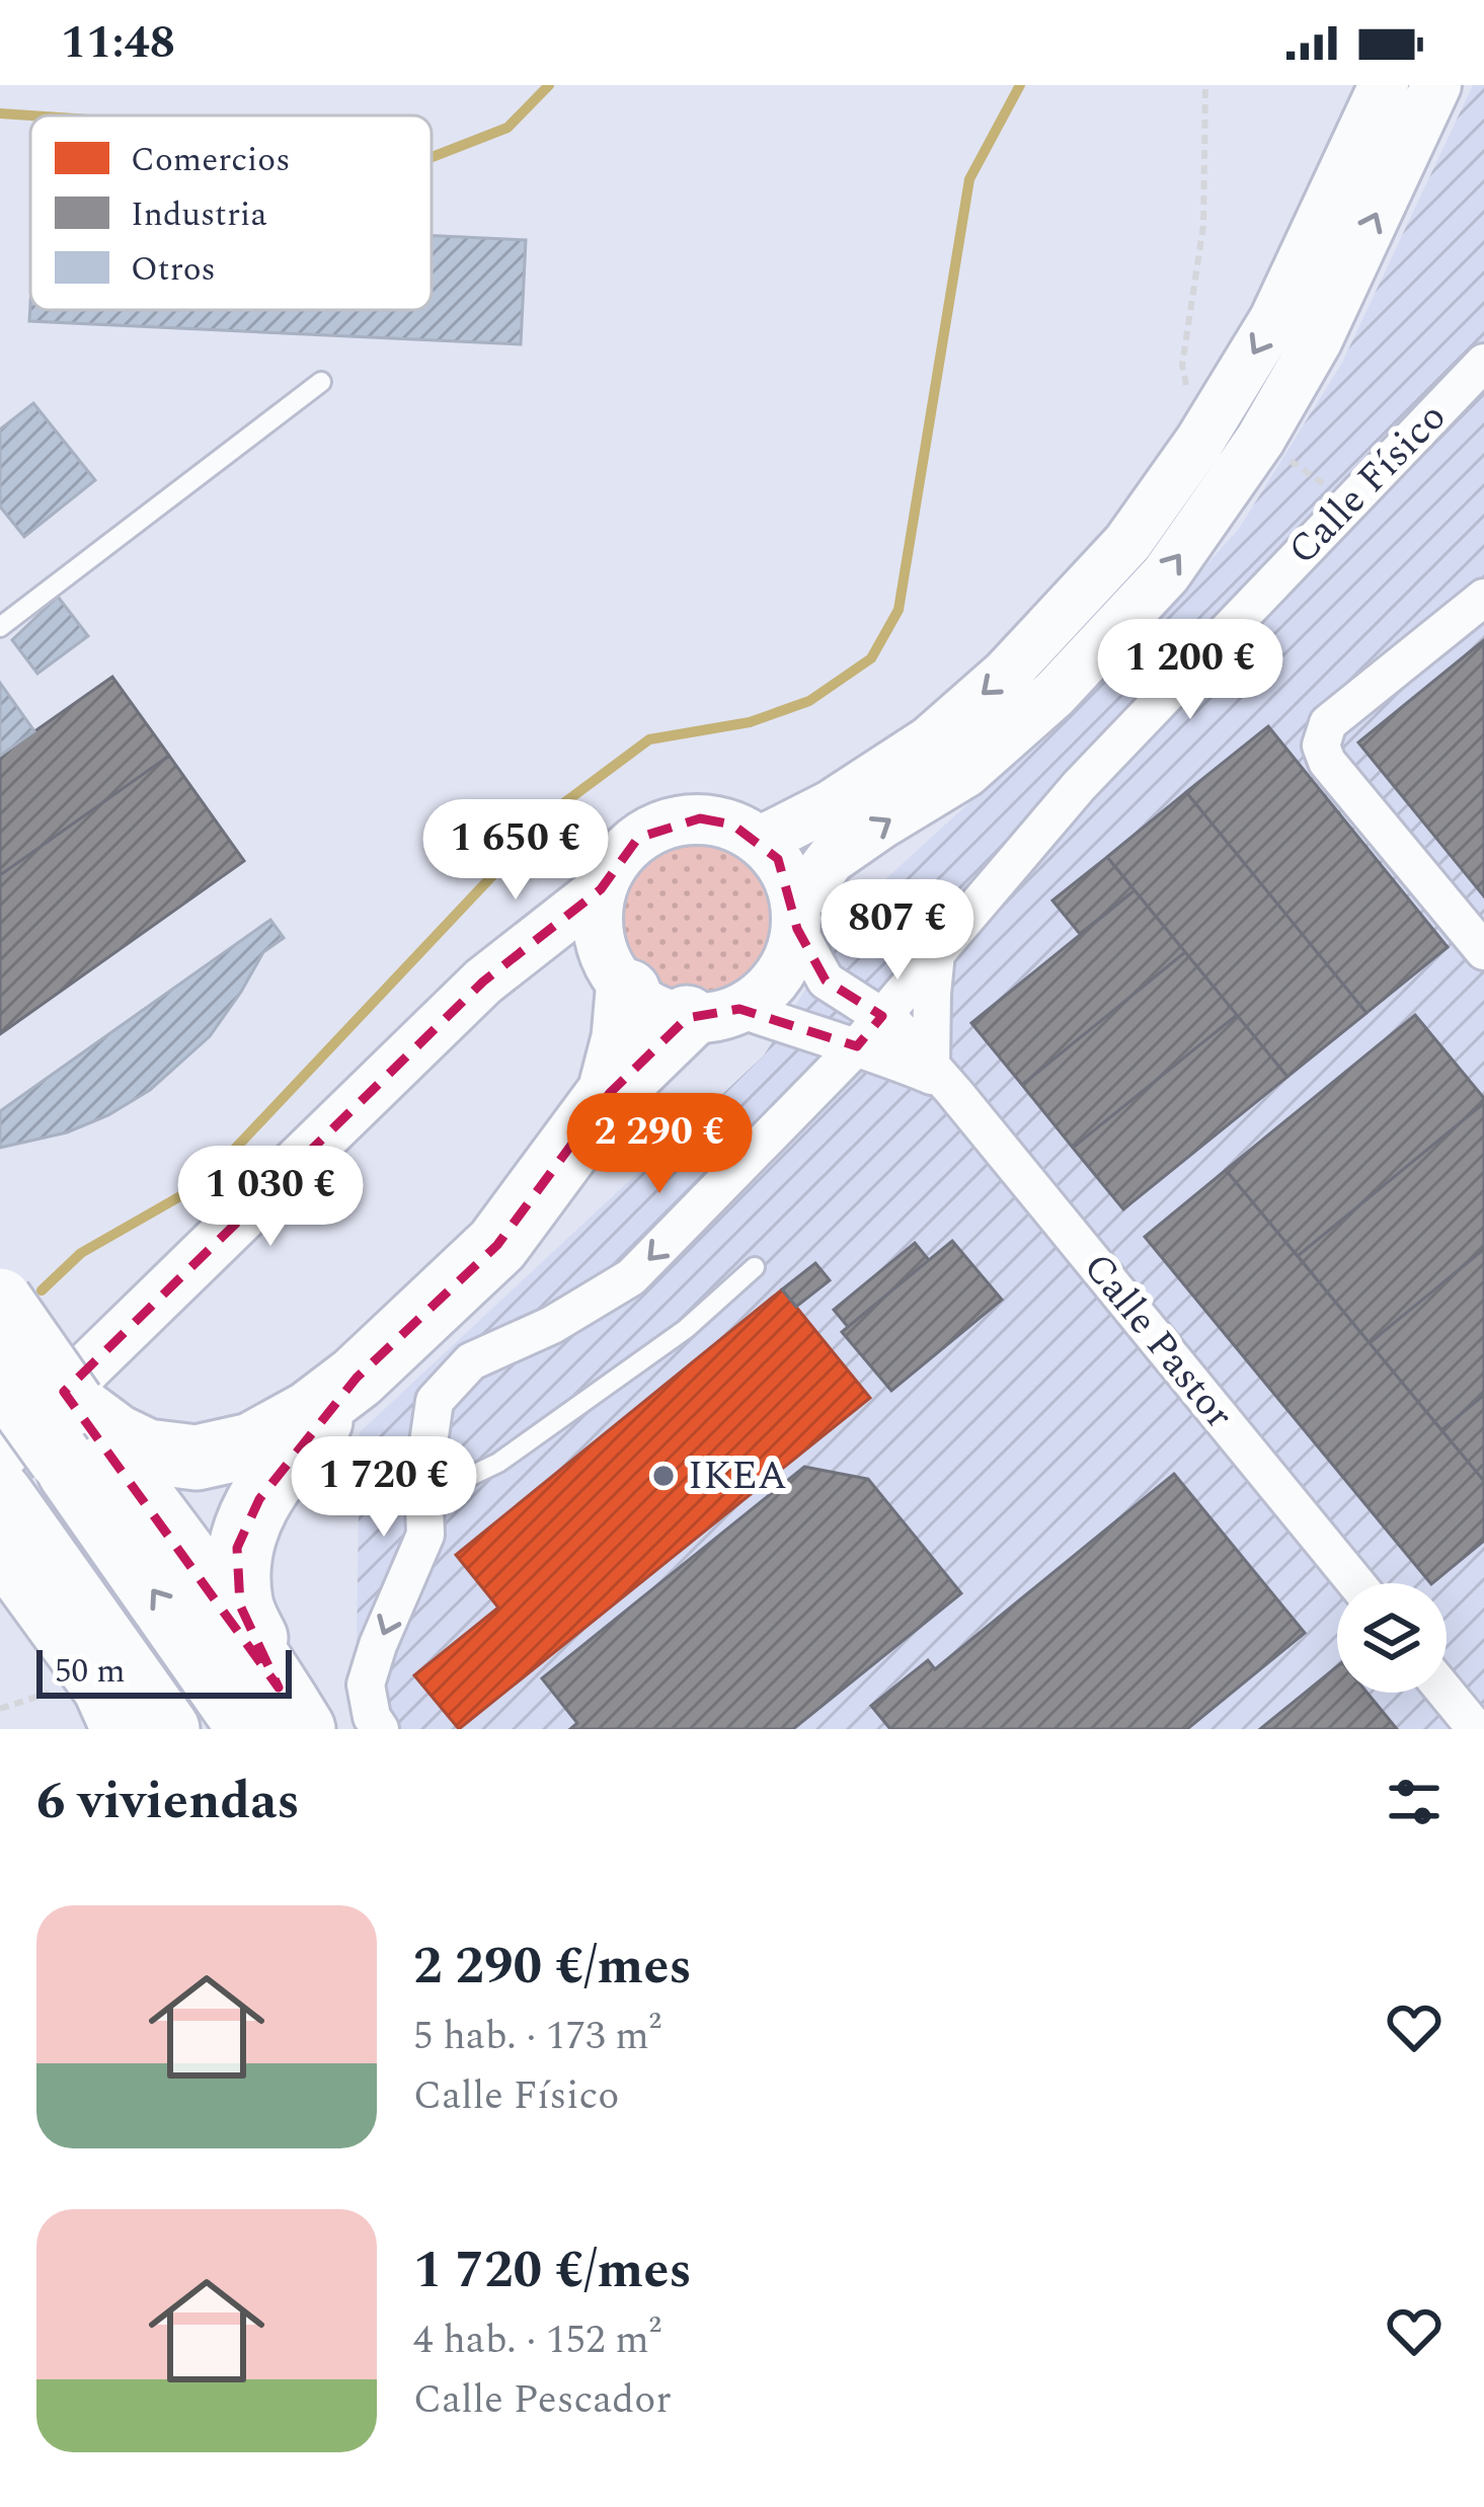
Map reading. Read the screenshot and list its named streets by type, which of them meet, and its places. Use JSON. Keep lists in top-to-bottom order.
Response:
{
  "streets": {
    "street": ["Calle Físico", "Calle Pastor"]
  },
  "crossings": [
    ["Calle Físico", "Calle Pastor"]
  ],
  "places": ["IKEA"],
  "legend": ["Comercios", "Industria", "Otros"],
  "scale_bar": "50 m",
  "page": {
    "status": "11:48",
    "price": [
      "1 200 €",
      "1 650 €",
      "807 €",
      "2 290 €",
      "1 030 €",
      "1 720 €"
    ],
    "scale": "50 m",
    "heading": "6 viviendas",
    "list": [
      {
        "name": "2 290 €/mes",
        "note": "5 hab. · 173 m² · Calle Físico"
      },
      {
        "name": "1 720 €/mes",
        "note": "4 hab. · 152 m² · Calle Pescador"
      }
    ]
  }
}
